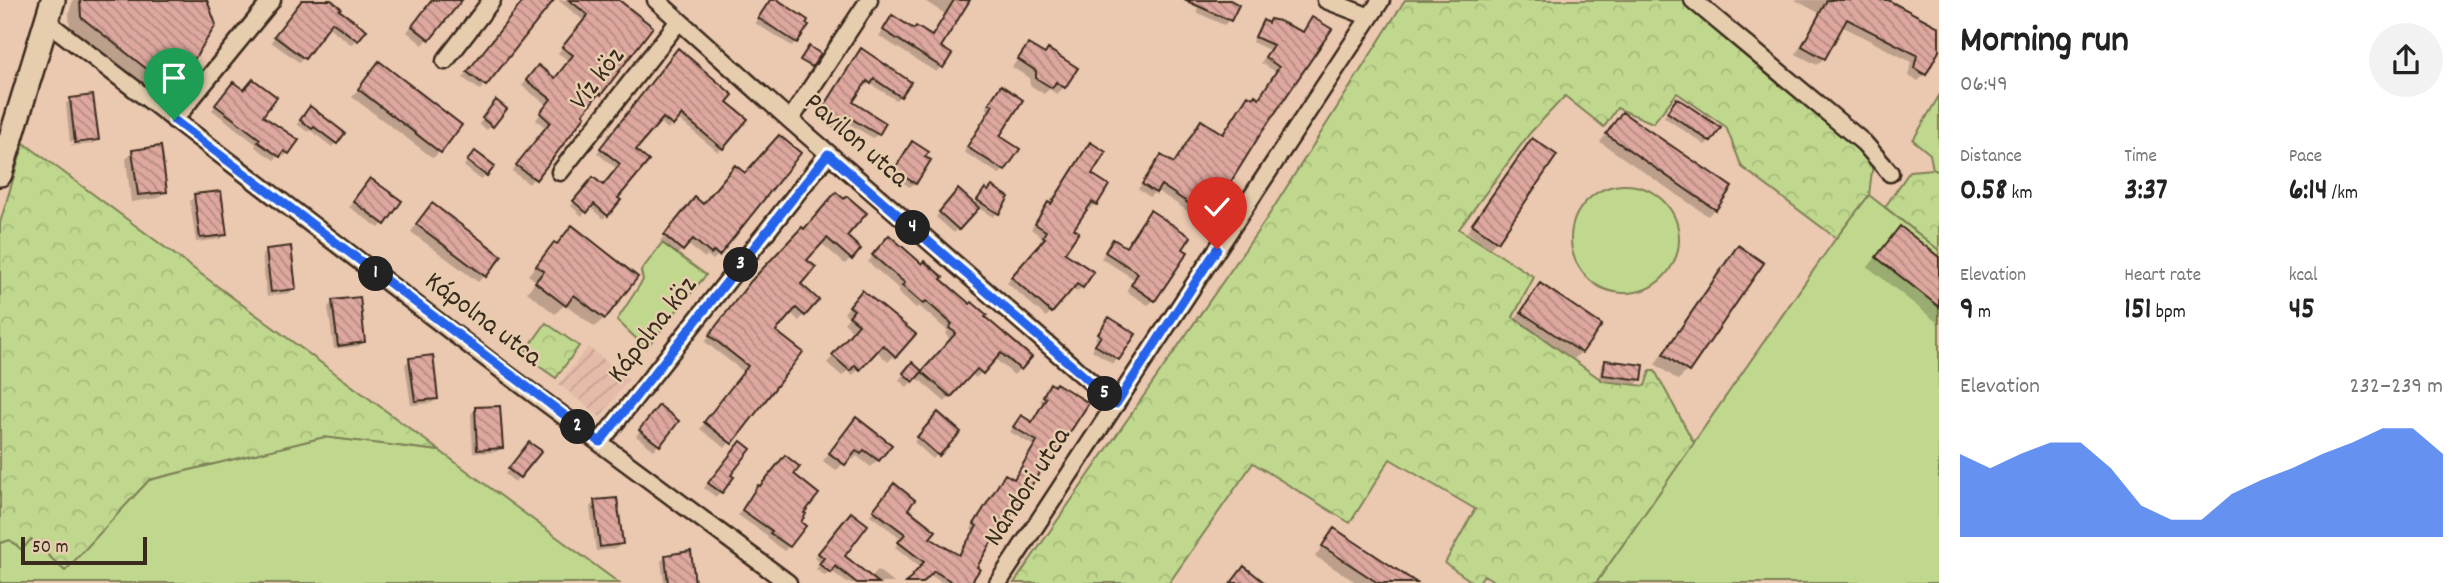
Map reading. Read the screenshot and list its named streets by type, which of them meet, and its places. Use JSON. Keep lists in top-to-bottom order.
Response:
{
  "streets": {
    "street": [
      "Víz köz",
      "Pavilon utca",
      "Kápolna utca",
      "Kápolna köz",
      "Nándori utca"
    ]
  },
  "crossings": [
    ["Víz köz", "Pavilon utca"],
    ["Pavilon utca", "Kápolna köz"],
    ["Pavilon utca", "Nándori utca"],
    ["Kápolna utca", "Kápolna köz"]
  ],
  "scale_bar": "50 m",
  "page": {
    "heading": ["Morning run", "06:49"],
    "stats": [
      ["Distance", "0.58 km"],
      ["Time", "3:37"],
      ["Pace", "6:14 /km"],
      ["Elevation", "9 m"],
      ["Heart rate", "151 bpm"],
      ["kcal", "45"]
    ],
    "pins": [
      "4",
      "3",
      "1",
      "5",
      "2"
    ],
    "chart": ["Elevation", "232–239 m"],
    "scale": "50 m"
  }
}
